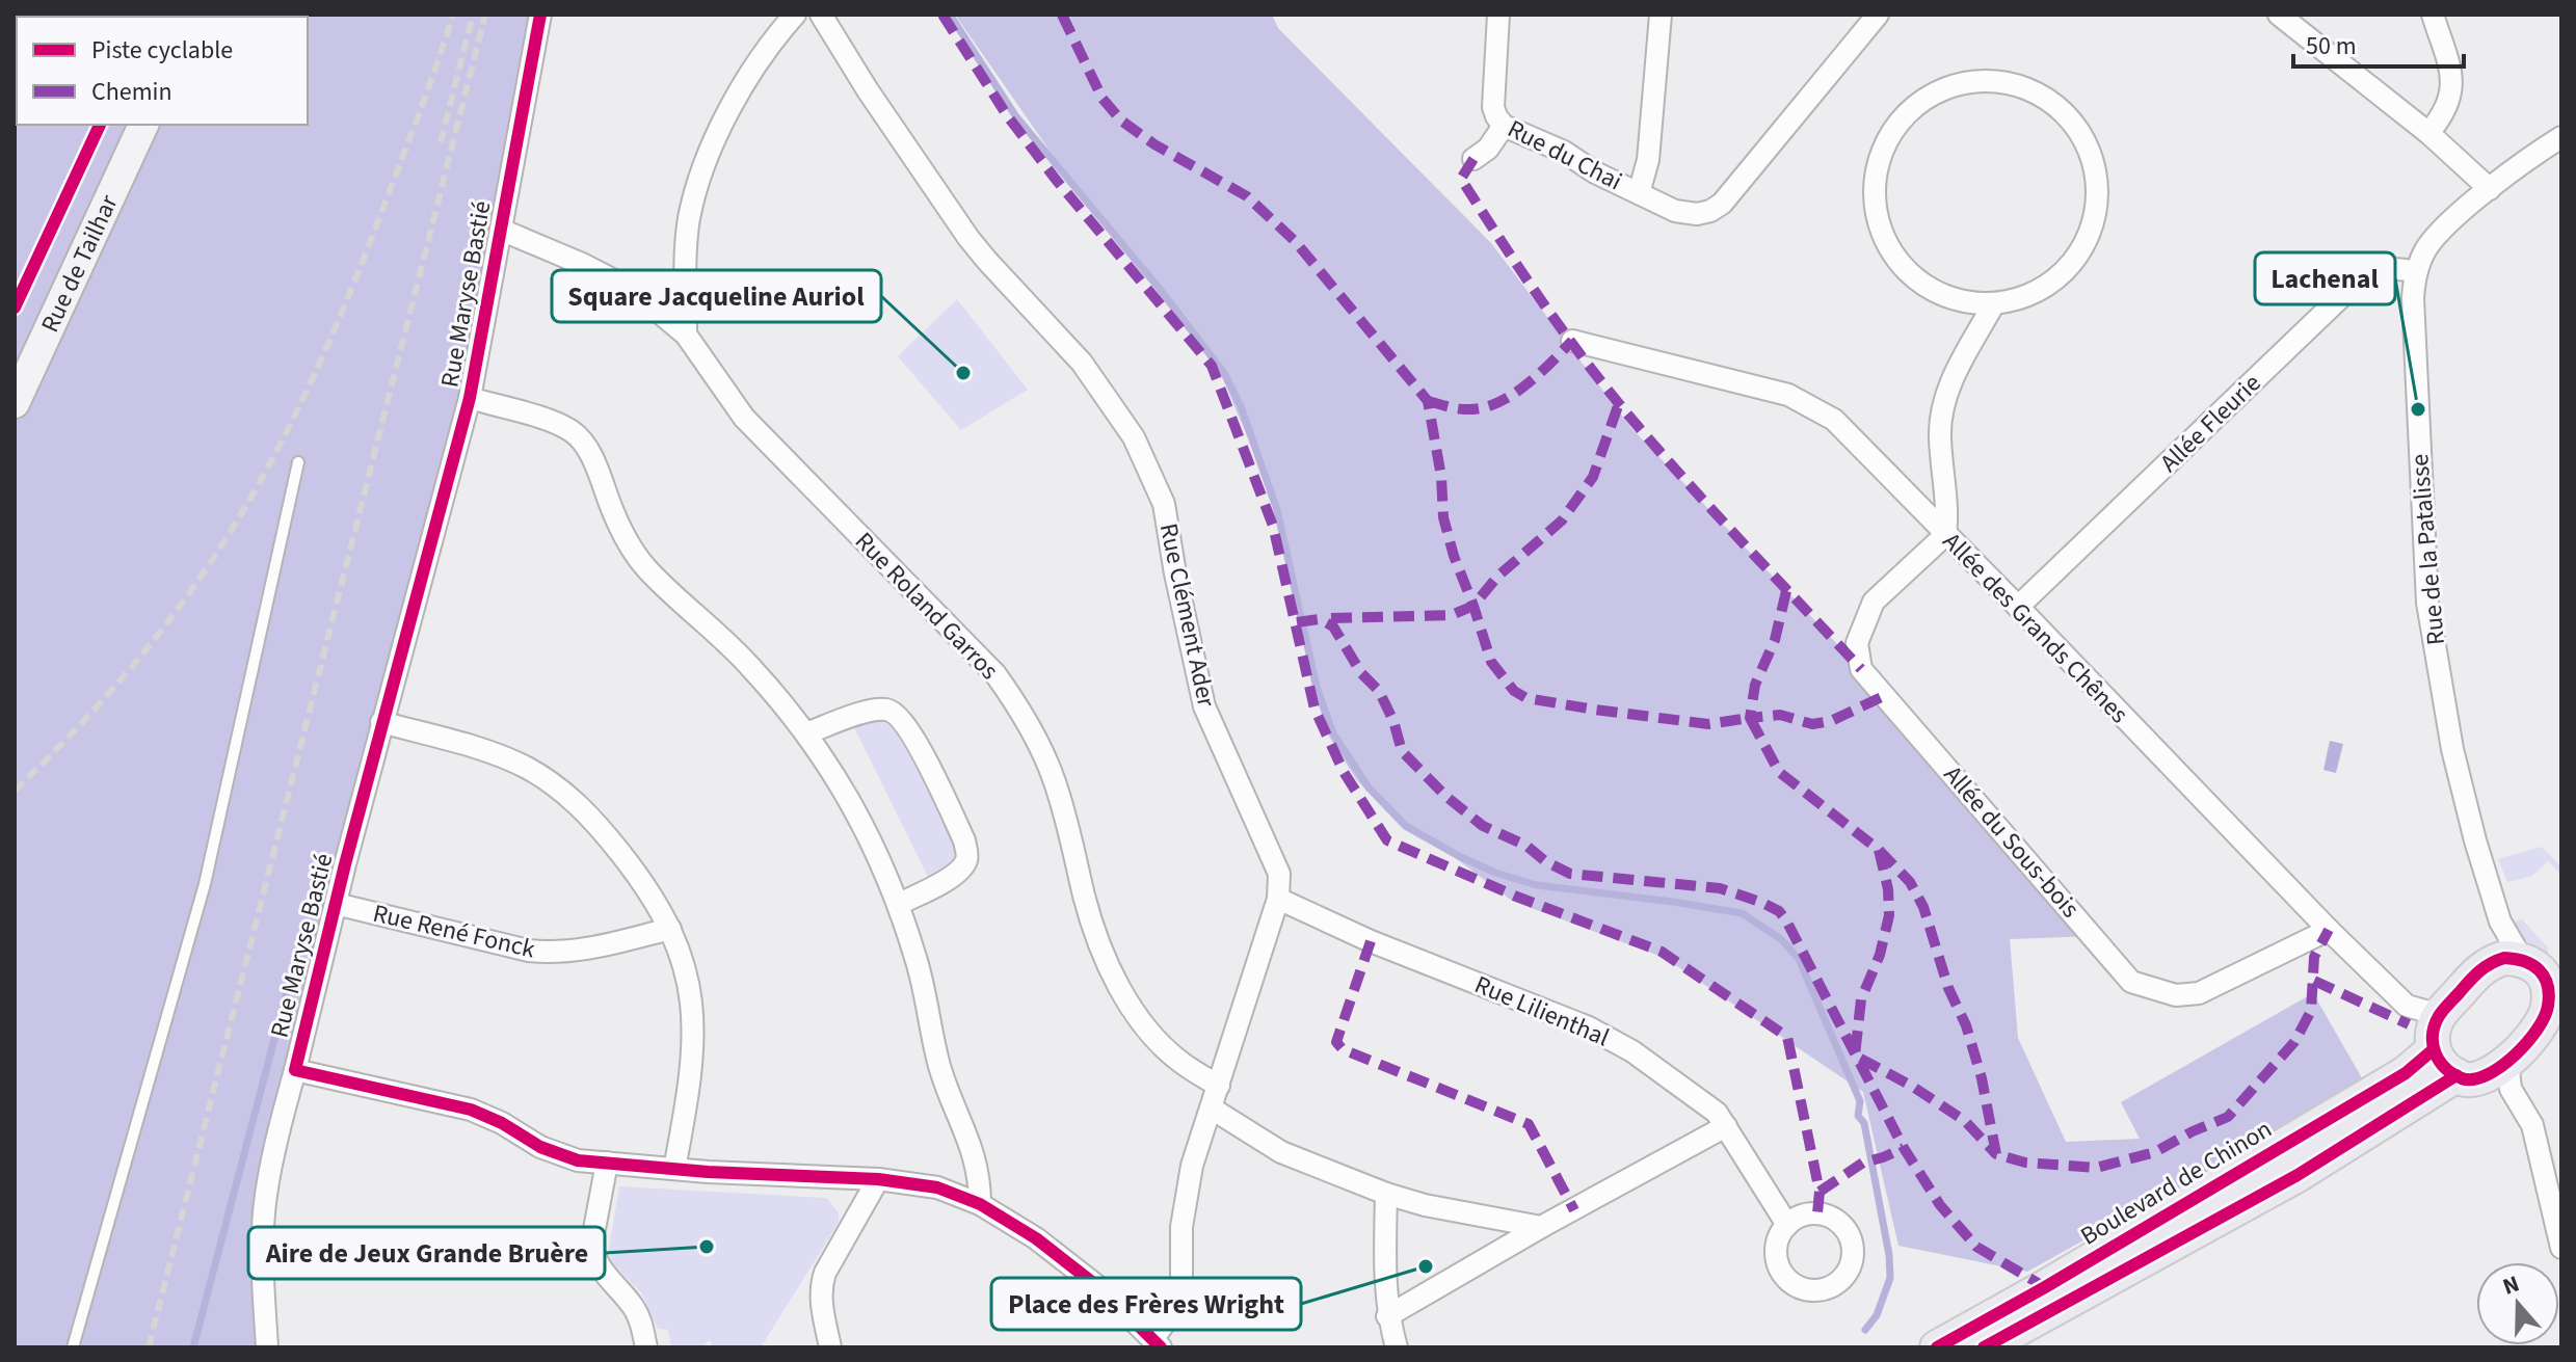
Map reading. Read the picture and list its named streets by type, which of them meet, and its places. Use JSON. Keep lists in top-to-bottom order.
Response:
{
  "streets": {
    "main road": ["Boulevard de Chinon"],
    "street": [
      "Rue du Chai",
      "Rue de Tailhar",
      "Rue Maryse Bastié",
      "Allée Fleurie",
      "Rue de la Patalisse",
      "Rue Roland Garros",
      "Rue Clément Ader",
      "Allée des Grands Chênes",
      "Allée du Sous-bois",
      "Rue René Fonck",
      "Rue Lilienthal"
    ]
  },
  "crossings": [
    ["Rue Maryse Bastié", "Rue Roland Garros"],
    ["Rue Maryse Bastié", "Rue Clément Ader"],
    ["Rue Maryse Bastié", "Rue René Fonck"],
    ["Allée Fleurie", "Rue de la Patalisse"],
    ["Allée Fleurie", "Allée des Grands Chênes"],
    ["Rue de la Patalisse", "Allée des Grands Chênes"],
    ["Rue de la Patalisse", "Boulevard de Chinon"],
    ["Rue Roland Garros", "Rue Clément Ader"],
    ["Rue Clément Ader", "Rue Lilienthal"],
    ["Allée des Grands Chênes", "Allée du Sous-bois"],
    ["Allée des Grands Chênes", "Boulevard de Chinon"]
  ],
  "places": [
    "Square Jacqueline Auriol",
    "Lachenal",
    "Aire de Jeux Grande Bruère",
    "Place des Frères Wright"
  ],
  "legend": ["Piste cyclable", "Chemin"],
  "scale_bar": "50 m",
  "north": "top"
}
